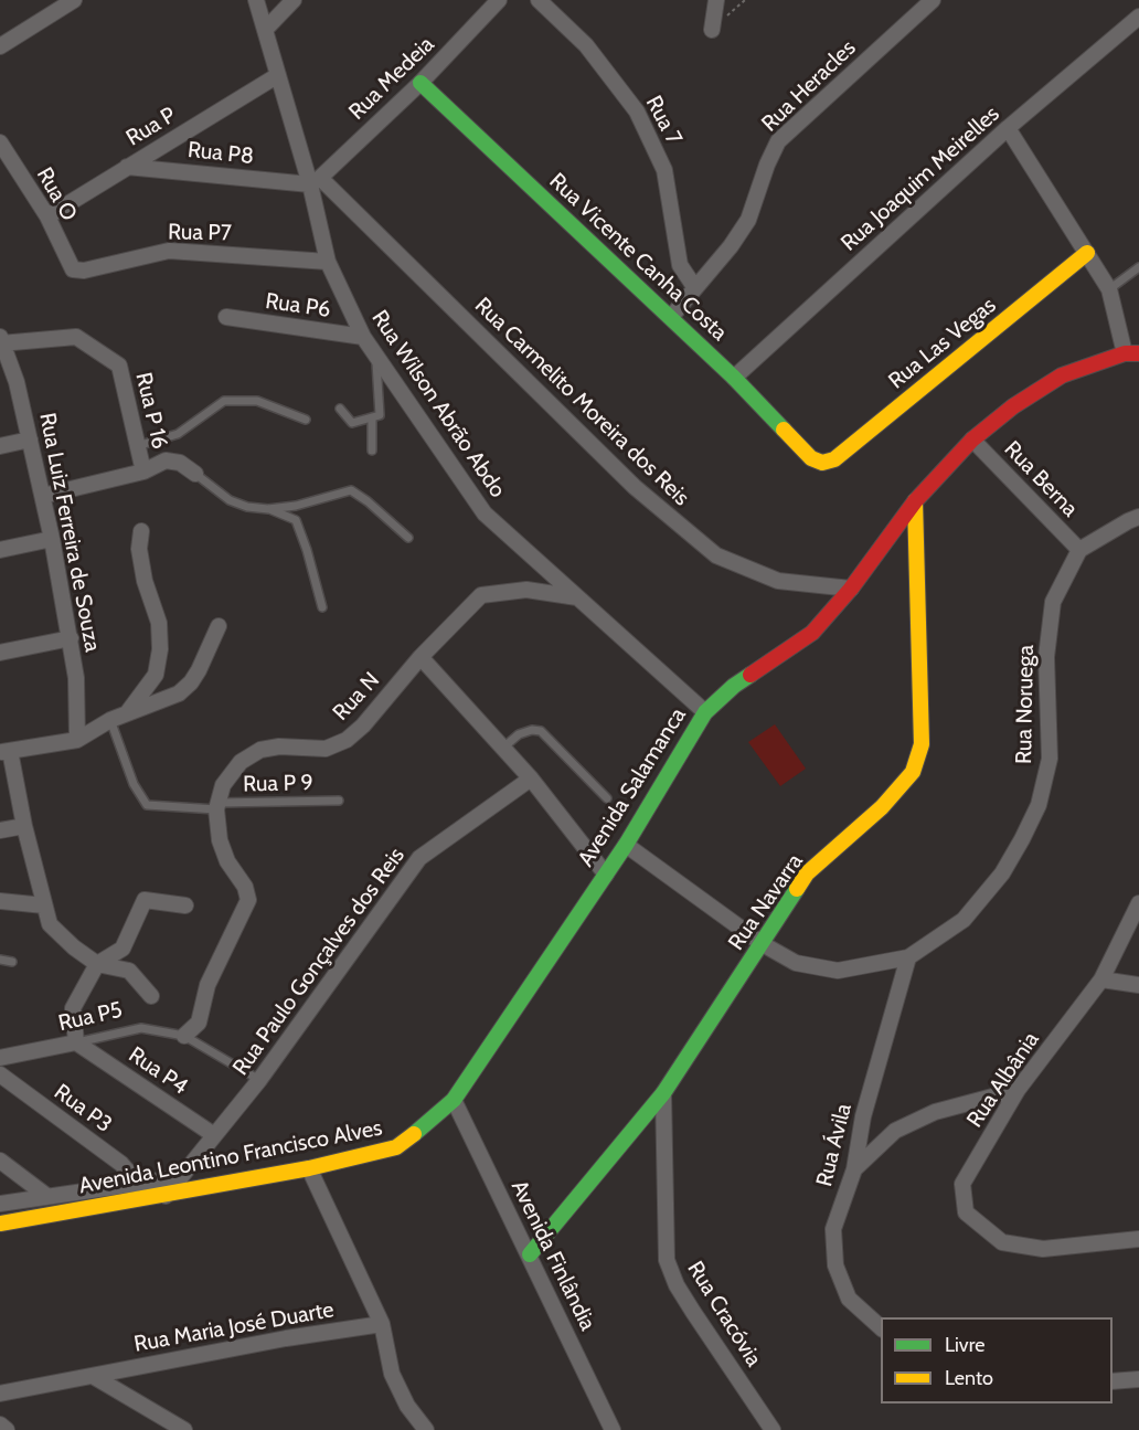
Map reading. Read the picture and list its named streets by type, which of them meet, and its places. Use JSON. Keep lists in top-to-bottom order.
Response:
{
  "streets": {
    "street": [
      "Rua Medeia",
      "Rua Heracles",
      "Rua 7",
      "Rua P",
      "Rua P8",
      "Rua Joaquim Meirelles",
      "Rua O",
      "Rua P7",
      "Rua Vicente Canha Costa",
      "Rua P6",
      "Rua Las Vegas",
      "Rua Carmelito Moreira dos Reis",
      "Rua Wilson Abrão Abdo",
      "Rua P 16",
      "Rua Berna",
      "Rua Luiz Ferreira de Souza",
      "Rua N",
      "Rua Noruega",
      "Avenida Salamanca",
      "Rua Navarra",
      "Rua Paulo Gonçalves dos Reis",
      "Rua P5",
      "Rua P4",
      "Rua Albânia",
      "Rua P3",
      "Rua Ávila",
      "Avenida Leontino Francisco Alves",
      "Avenida Finlândia",
      "Rua Cracóvia",
      "Rua Maria José Duarte"
    ],
    "lane": ["Rua P 9"]
  },
  "crossings": [
    ["Rua Medeia", "Rua P8"],
    ["Rua Medeia", "Rua Vicente Canha Costa"],
    ["Rua Medeia", "Rua Carmelito Moreira dos Reis"],
    ["Rua Medeia", "Rua Wilson Abrão Abdo"],
    ["Rua Heracles", "Rua 7"],
    ["Rua Heracles", "Rua Vicente Canha Costa"],
    ["Rua P", "Rua P8"],
    ["Rua P", "Rua O"],
    ["Rua P", "Rua Wilson Abrão Abdo"],
    ["Rua P8", "Rua Carmelito Moreira dos Reis"],
    ["Rua P8", "Rua Wilson Abrão Abdo"],
    ["Rua Joaquim Meirelles", "Rua Vicente Canha Costa"],
    ["Rua O", "Rua P7"],
    ["Rua P7", "Rua Wilson Abrão Abdo"],
    ["Rua Vicente Canha Costa", "Rua Las Vegas"],
    ["Rua P6", "Rua Wilson Abrão Abdo"],
    ["Rua Carmelito Moreira dos Reis", "Rua Wilson Abrão Abdo"],
    ["Rua Carmelito Moreira dos Reis", "Avenida Salamanca"],
    ["Rua Wilson Abrão Abdo", "Rua N"],
    ["Rua Wilson Abrão Abdo", "Avenida Salamanca"],
    ["Rua P 16", "Rua Luiz Ferreira de Souza"],
    ["Rua Berna", "Rua Noruega"],
    ["Rua Berna", "Avenida Salamanca"],
    ["Rua N", "Rua P 9"],
    ["Rua Noruega", "Avenida Salamanca"],
    ["Rua Noruega", "Rua Navarra"],
    ["Rua Noruega", "Rua Ávila"],
    ["Avenida Salamanca", "Rua Navarra"],
    ["Avenida Salamanca", "Avenida Leontino Francisco Alves"],
    ["Avenida Salamanca", "Avenida Finlândia"],
    ["Rua Navarra", "Avenida Finlândia"],
    ["Rua Navarra", "Rua Cracóvia"],
    ["Rua Paulo Gonçalves dos Reis", "Rua P5"],
    ["Rua Paulo Gonçalves dos Reis", "Rua P4"],
    ["Rua Paulo Gonçalves dos Reis", "Avenida Leontino Francisco Alves"],
    ["Rua P5", "Rua P4"],
    ["Rua P3", "Avenida Leontino Francisco Alves"],
    ["Avenida Leontino Francisco Alves", "Avenida Finlândia"]
  ],
  "legend": ["Livre", "Lento"]
}
